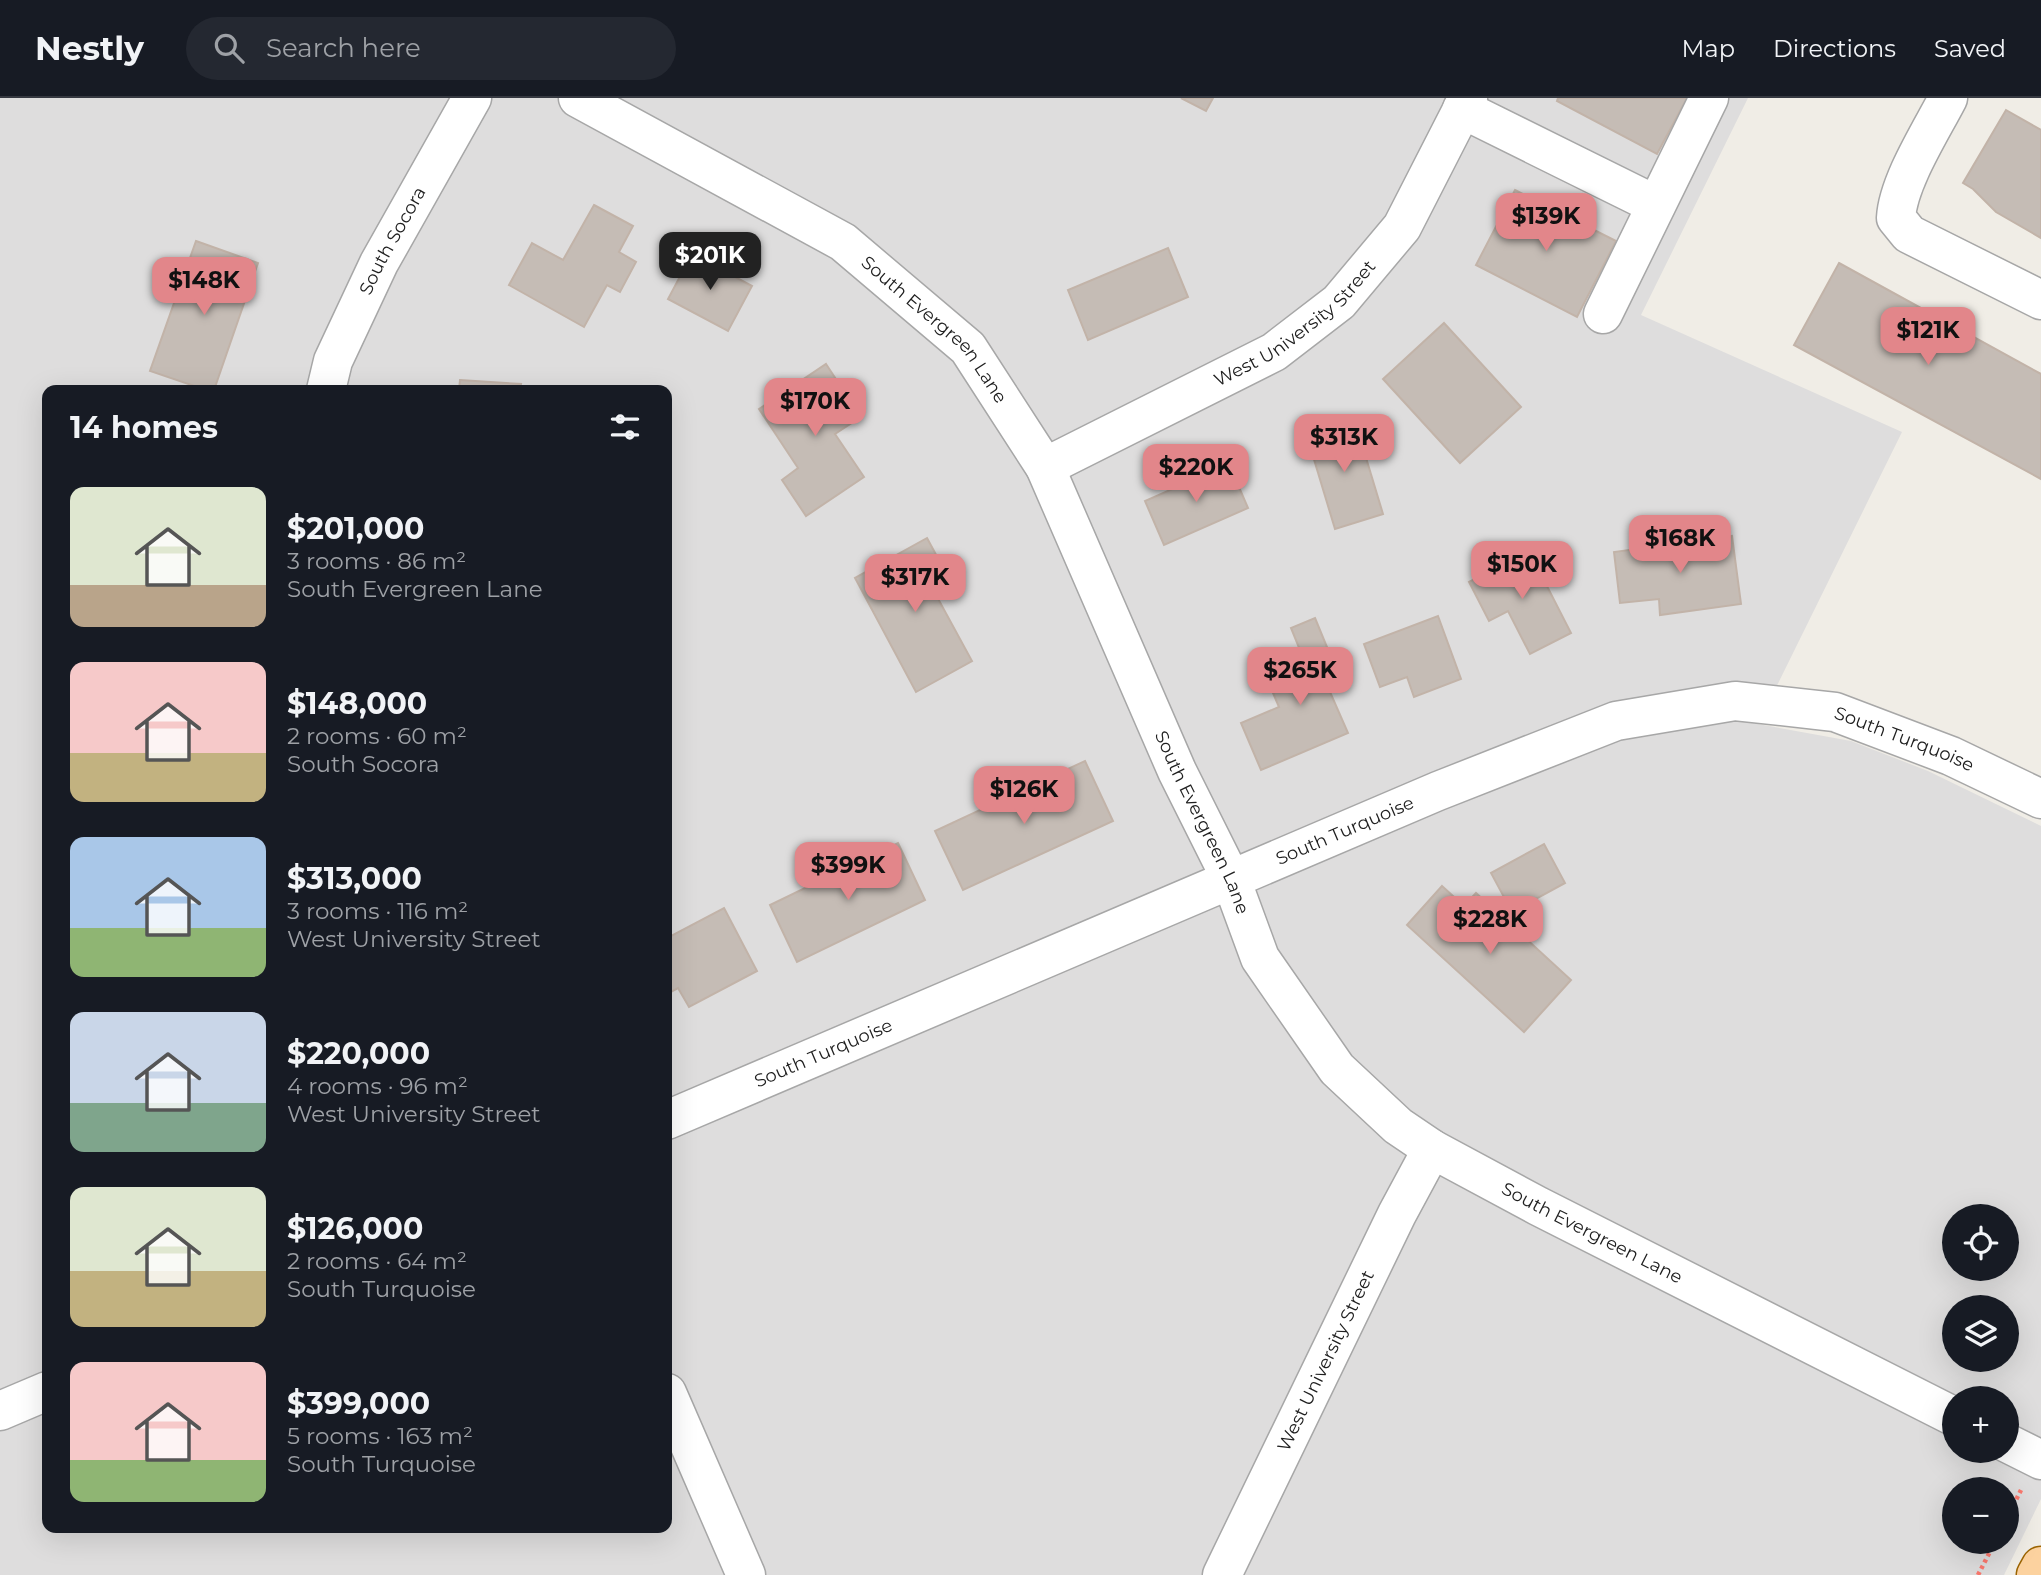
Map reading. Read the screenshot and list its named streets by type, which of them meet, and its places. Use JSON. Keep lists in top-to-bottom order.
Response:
{
  "streets": {
    "street": [
      "South Socora",
      "West University Street",
      "South Evergreen Lane",
      "South Turquoise"
    ]
  },
  "crossings": [
    ["West University Street", "South Evergreen Lane"],
    ["South Evergreen Lane", "South Turquoise"]
  ],
  "page": {
    "header": "Nestly",
    "search": "Search here",
    "nav": ["Map", "Directions", "Saved"],
    "price": [
      "$139K",
      "$201K",
      "$148K",
      "$121K",
      "$170K",
      "$313K",
      "$220K",
      "$168K",
      "$150K",
      "$317K",
      "$265K",
      "$126K",
      "$399K",
      "$228K"
    ],
    "heading": "14 homes",
    "list": [
      {
        "name": "$201,000",
        "note": "3 rooms · 86 m² · South Evergreen Lane"
      },
      {
        "name": "$148,000",
        "note": "2 rooms · 60 m² · South Socora"
      },
      {
        "name": "$313,000",
        "note": "3 rooms · 116 m² · West University Street"
      },
      {
        "name": "$220,000",
        "note": "4 rooms · 96 m² · West University Street"
      },
      {
        "name": "$126,000",
        "note": "2 rooms · 64 m² · South Turquoise"
      },
      {
        "name": "$399,000",
        "note": "5 rooms · 163 m² · South Turquoise"
      }
    ],
    "map_buttons": ["+", "−"]
  }
}
